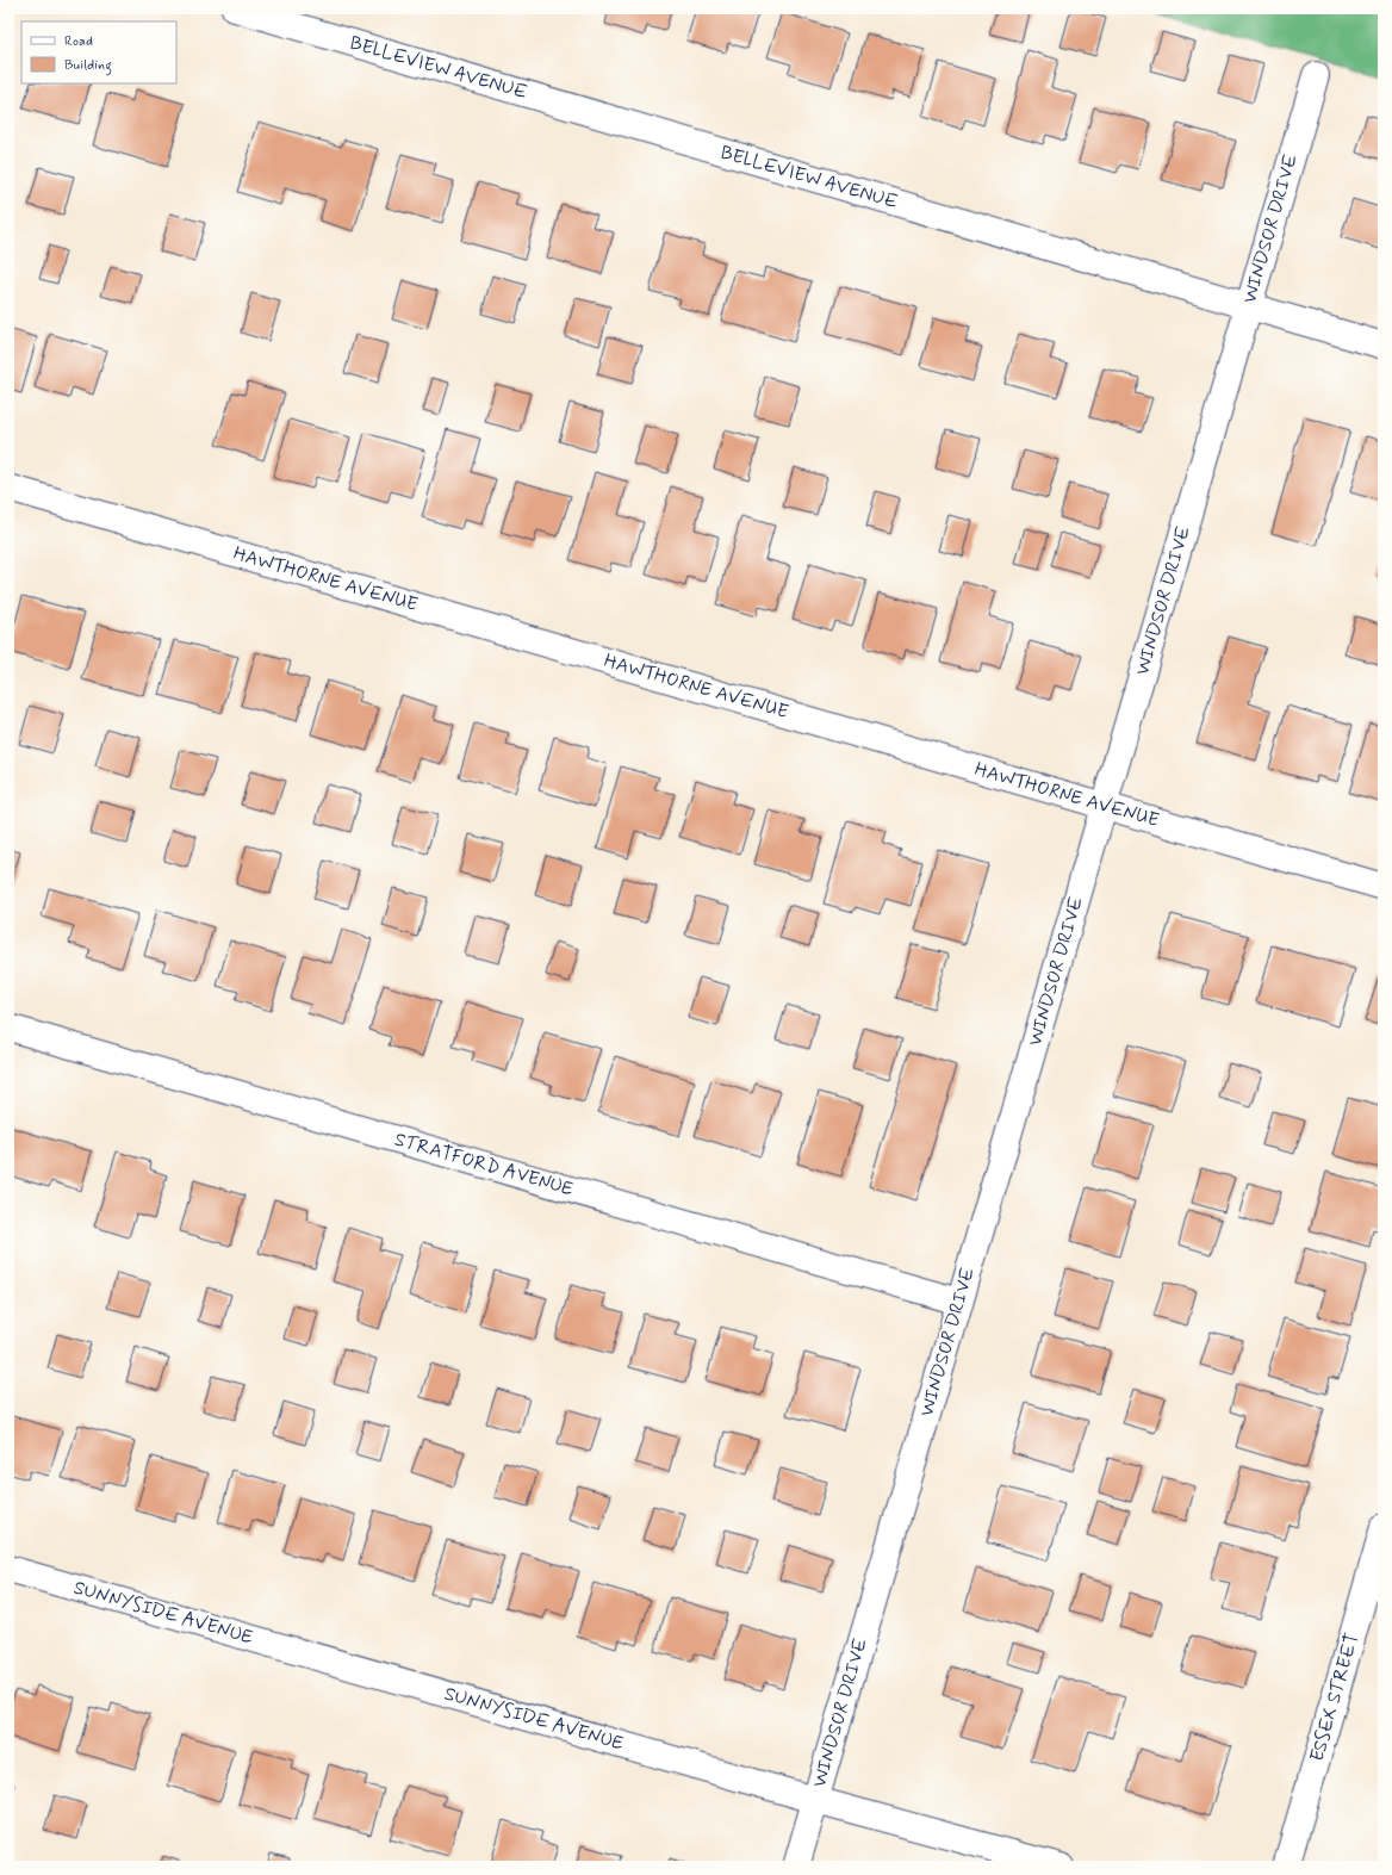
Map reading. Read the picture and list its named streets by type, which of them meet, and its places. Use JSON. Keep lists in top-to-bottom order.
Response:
{
  "streets": {
    "street": [
      "BELLEVIEW AVENUE",
      "WINDSOR DRIVE",
      "HAWTHORNE AVENUE",
      "STRATFORD AVENUE",
      "SUNNYSIDE AVENUE",
      "ESSEX STREET"
    ]
  },
  "crossings": [
    ["BELLEVIEW AVENUE", "WINDSOR DRIVE"],
    ["WINDSOR DRIVE", "HAWTHORNE AVENUE"],
    ["WINDSOR DRIVE", "STRATFORD AVENUE"],
    ["WINDSOR DRIVE", "SUNNYSIDE AVENUE"]
  ],
  "legend": ["Road", "Building"]
}
